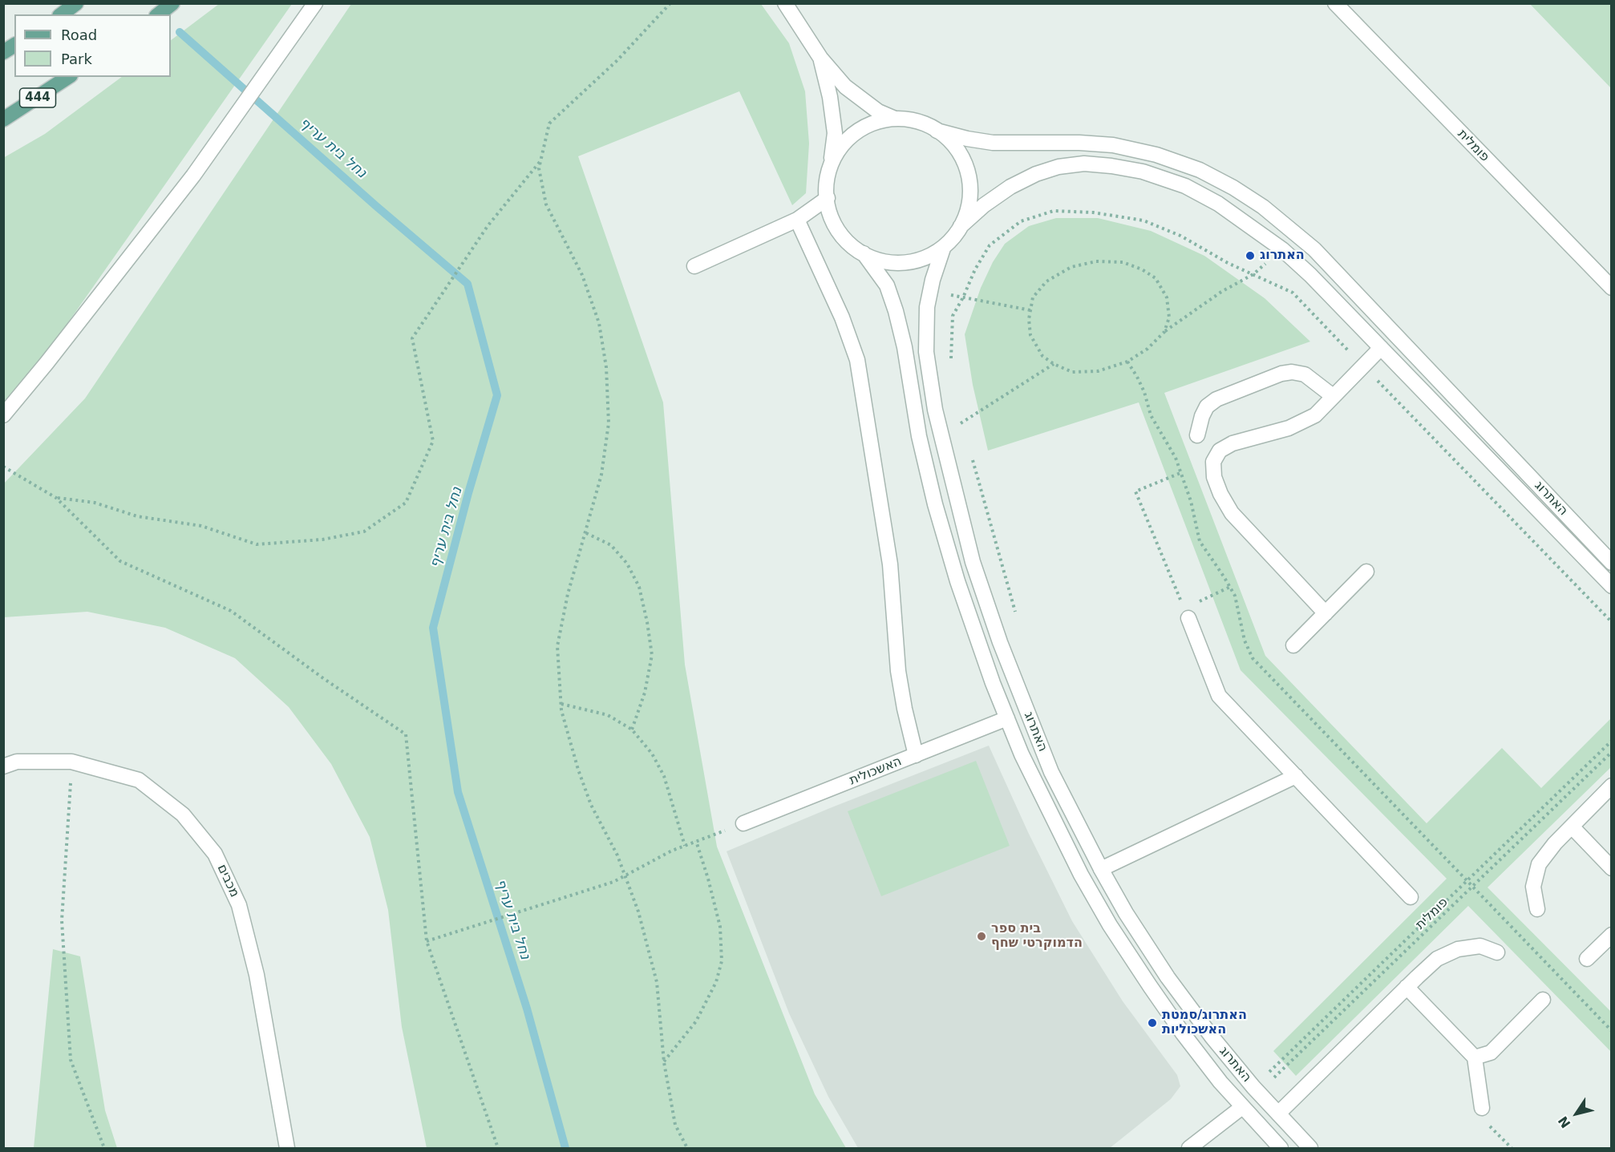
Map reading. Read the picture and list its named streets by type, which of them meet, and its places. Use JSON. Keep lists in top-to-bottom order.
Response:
{
  "streets": {
    "main road": ["444"],
    "street": [
      "פומלית",
      "האתרוג",
      "האשכולית",
      "מכבים"
    ]
  },
  "crossings": [
    ["פומלית", "האתרוג"],
    ["האתרוג", "האשכולית"]
  ],
  "water": ["נחל בית עריף"],
  "places": ["האתרוג", "בית ספר הדמוקרטי שחף", "האתרוג/סמטת האשכוליות"],
  "legend": ["Road", "Park"],
  "north": "bottom left"
}
